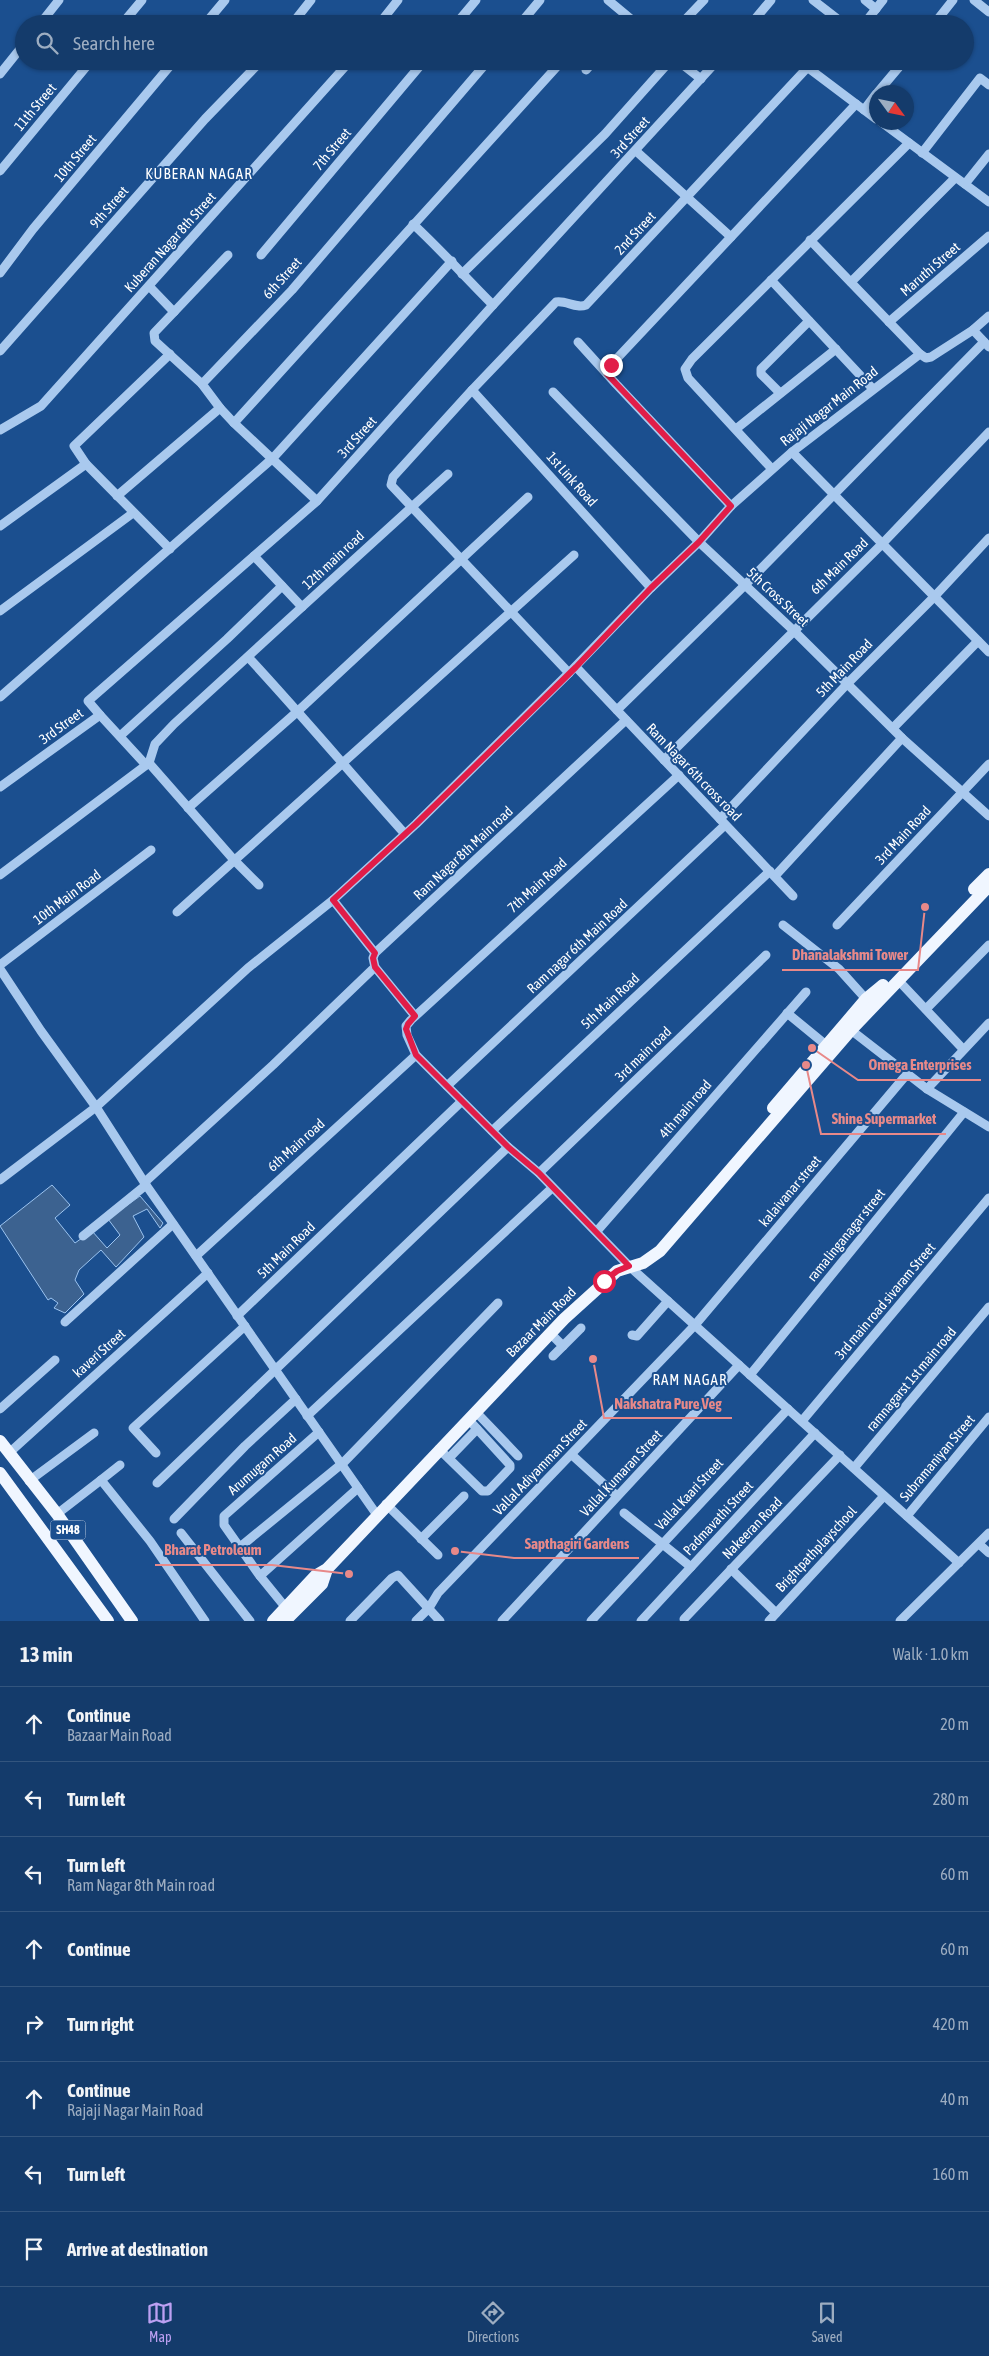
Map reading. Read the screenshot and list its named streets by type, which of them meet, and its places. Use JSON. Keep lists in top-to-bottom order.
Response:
{
  "streets": {
    "main road": ["Bazaar Main Road", "SH48"],
    "street": [
      "11th Street",
      "3rd Street",
      "7th Street",
      "10th Street",
      "9th Street",
      "2nd Street",
      "Kuberan Nagar 8th Street",
      "Maruthi Street",
      "6th Street",
      "Rajaji Nagar Main Road",
      "1st Link Road",
      "12th main road",
      "6th Main Road",
      "5th Cross Street",
      "5th Main Road",
      "Ram Nagar 6th cross road",
      "3rd Main Road",
      "Ram Nagar 8th Main road",
      "7th Main Road",
      "10th Main Road",
      "Ram nagar 6th Main Road",
      "3rd main road",
      "4th main road",
      "6th Main road",
      "kalaivanar street",
      "ramalinganagar street",
      "3rd main road sivaram Street",
      "kaveri Street",
      "ramnagarst 1st main road",
      "Subramaniyan Street",
      "Arumugam Road",
      "Vallal Adiyamman Street",
      "Vallal Kumaran Street",
      "Vallal Kaari Street",
      "Padmavathi Street",
      "Nakeeran Road",
      "Brightpathplayschool"
    ]
  },
  "crossings": [
    ["3rd Street", "12th main road"],
    ["2nd Street", "1st Link Road"],
    ["2nd Street", "Ram Nagar 6th cross road"],
    ["Rajaji Nagar Main Road", "1st Link Road"],
    ["Rajaji Nagar Main Road", "5th Cross Street"],
    ["Rajaji Nagar Main Road", "Ram Nagar 6th cross road"],
    ["1st Link Road", "Ram Nagar 6th cross road"],
    ["12th main road", "Ram Nagar 6th cross road"],
    ["6th Main Road", "5th Cross Street"],
    ["6th Main Road", "Ram Nagar 6th cross road"],
    ["5th Cross Street", "5th Main Road"],
    ["5th Cross Street", "3rd Main Road"],
    ["5th Main Road", "Ram Nagar 6th cross road"],
    ["5th Main Road", "Ram nagar 6th Main Road"],
    ["Ram Nagar 6th cross road", "Ram Nagar 8th Main road"],
    ["Ram Nagar 6th cross road", "7th Main Road"],
    ["Ram Nagar 6th cross road", "Ram nagar 6th Main Road"],
    ["kalaivanar street", "Vallal Adiyamman Street"],
    ["kaveri Street", "SH48"]
  ],
  "districts": ["KUBERAN NAGAR", "RAM NAGAR"],
  "places": [
    "Dhanalakshmi Tower",
    "Omega Enterprises",
    "Shine Supermarket",
    "Nakshatra Pure Veg",
    "Sapthagiri Gardens",
    "Bharat Petroleum"
  ],
  "north": "bottom right",
  "page": {
    "search": "Search here",
    "heading": ["13 min", "Walk · 1.0 km"],
    "list": [
      ["Continue", "Bazaar Main Road", "20 m"],
      ["Turn left", "280 m"],
      ["Turn left", "Ram Nagar 8th Main road", "60 m"],
      ["Continue", "60 m"],
      ["Turn right", "420 m"],
      ["Continue", "Rajaji Nagar Main Road", "40 m"],
      ["Turn left", "160 m"],
      "Arrive at destination"
    ],
    "nav": ["Map", "Directions", "Saved"]
  }
}
